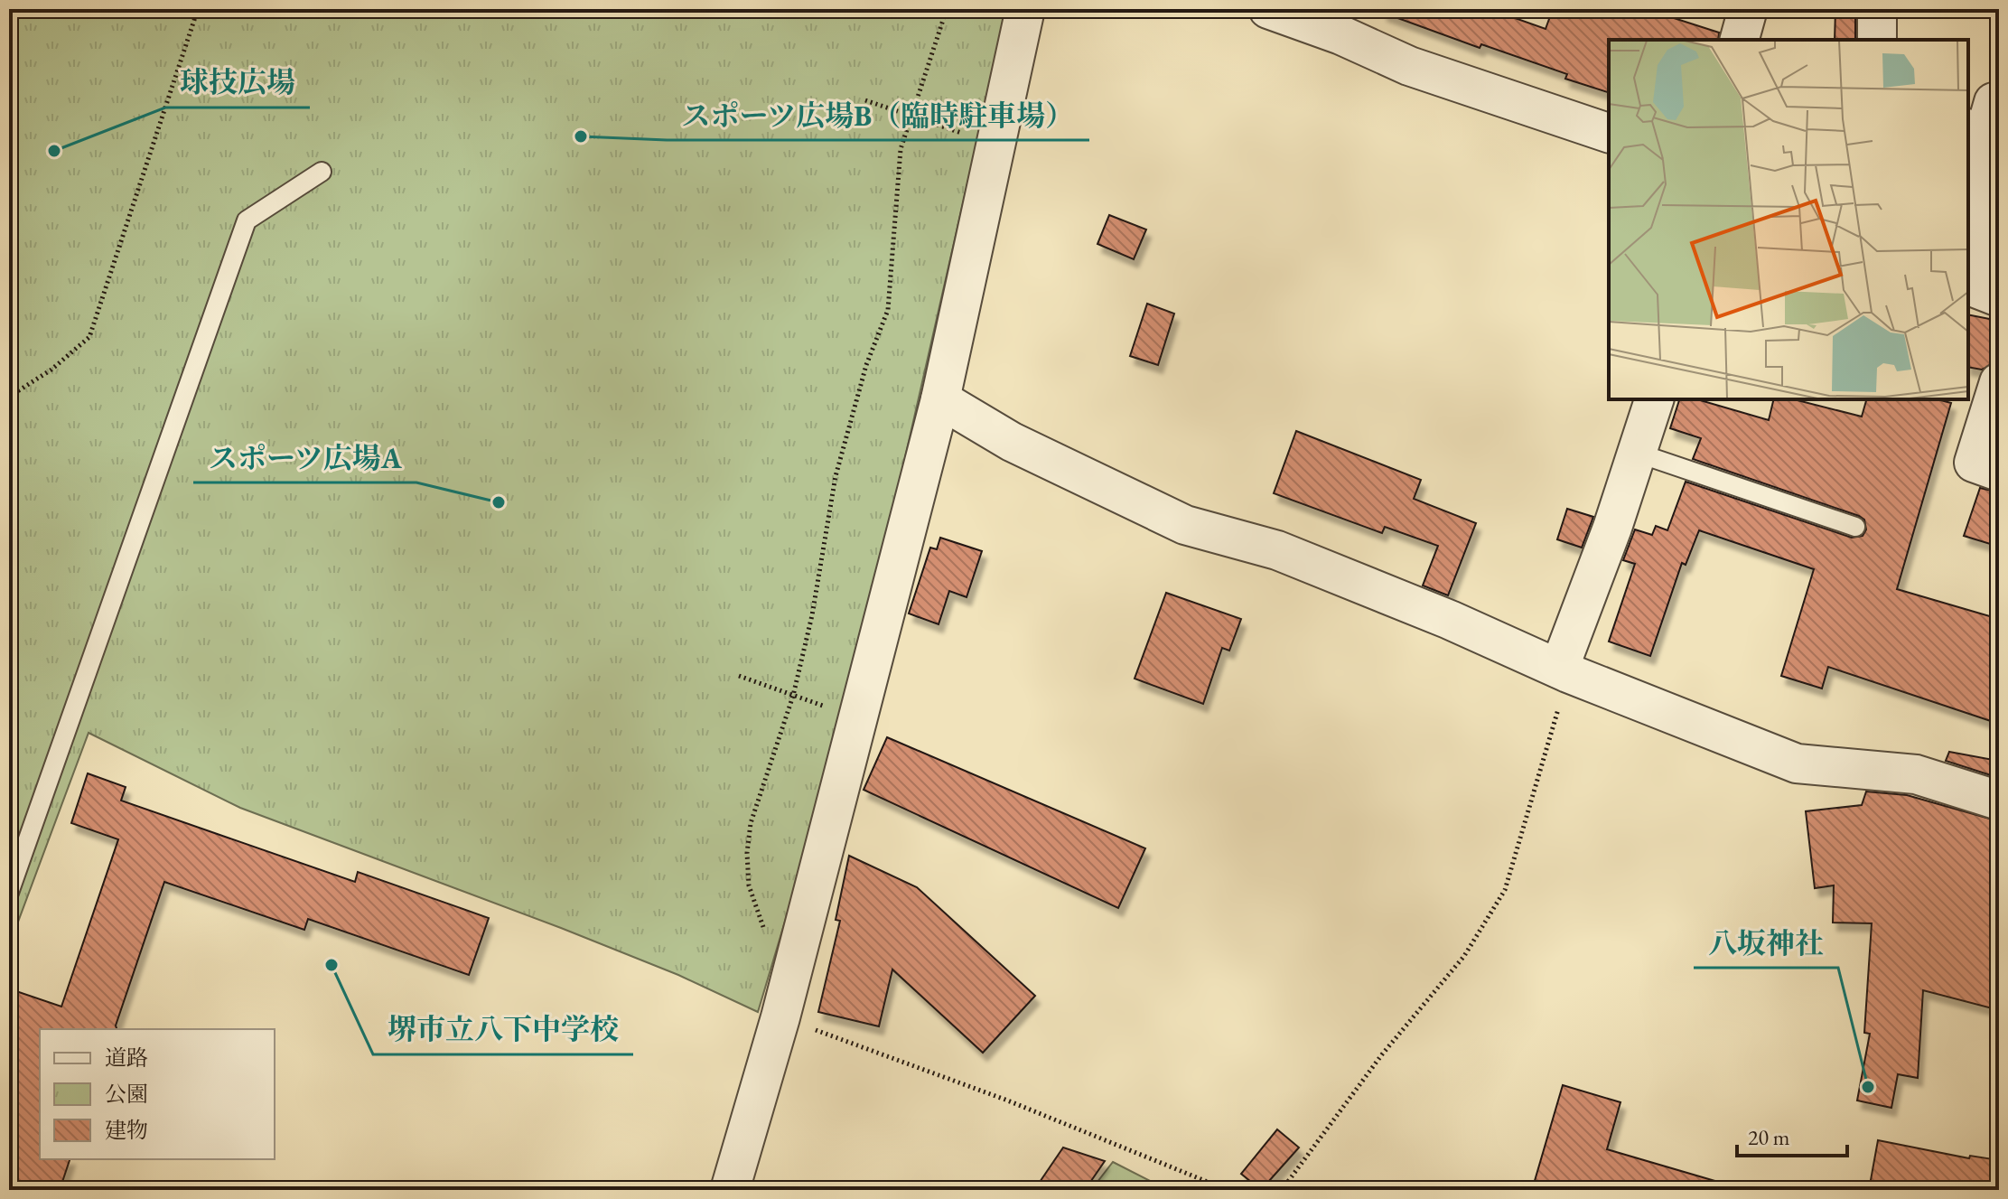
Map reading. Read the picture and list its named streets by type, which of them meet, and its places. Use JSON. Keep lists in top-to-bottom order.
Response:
{
  "places": [
    "スポーツ広場B（臨時駐車場）",
    "球技広場",
    "スポーツ広場A",
    "堺市立八下中学校",
    "八坂神社"
  ],
  "legend": ["道路", "公園", "建物"],
  "scale_bar": "20 m"
}
